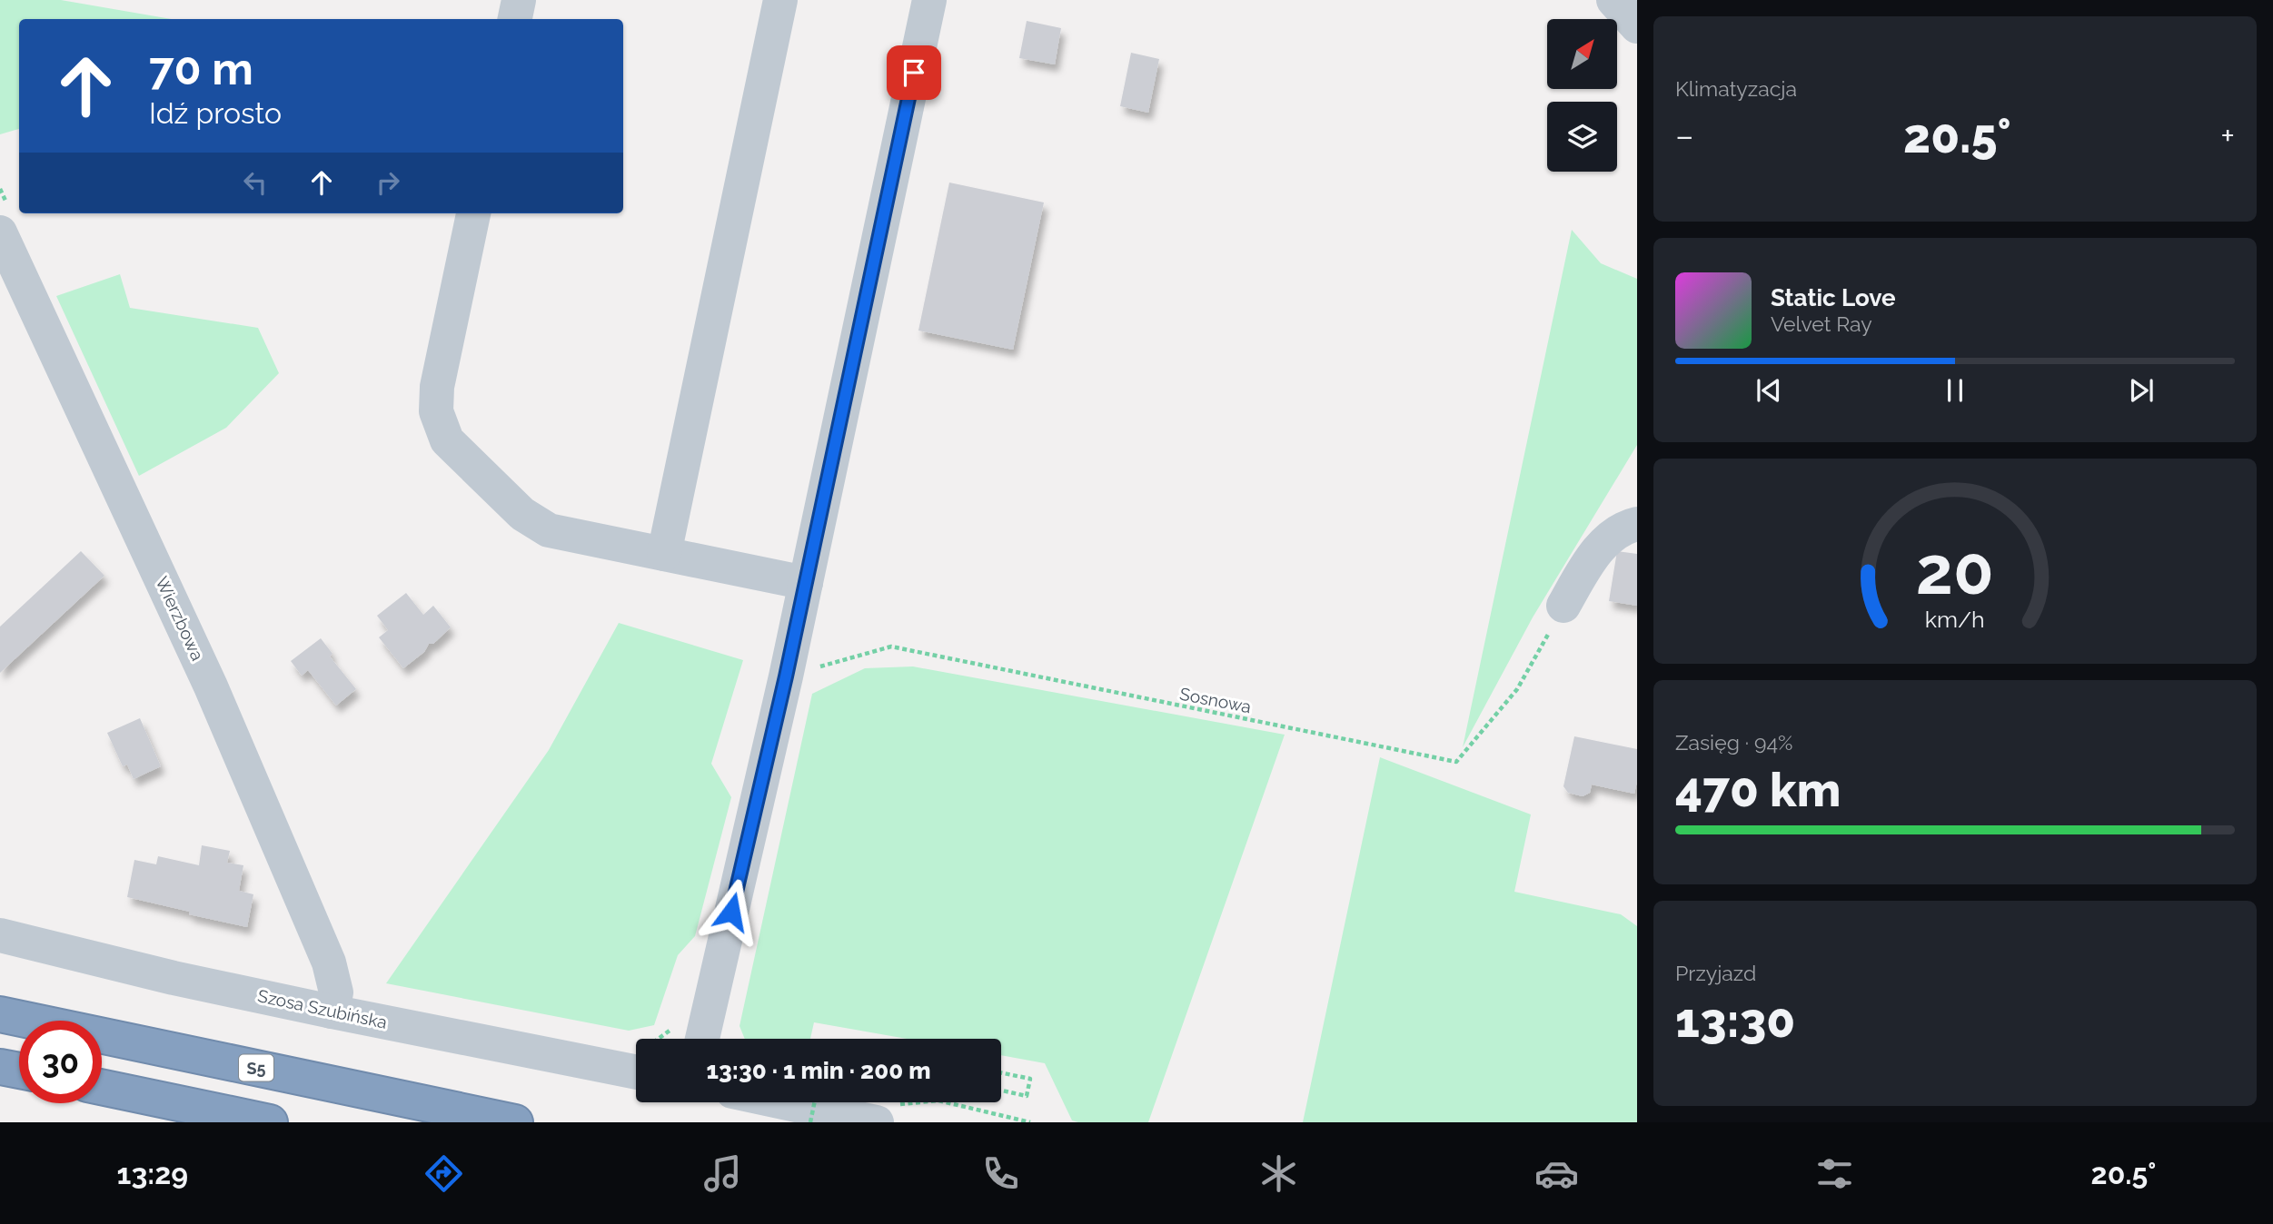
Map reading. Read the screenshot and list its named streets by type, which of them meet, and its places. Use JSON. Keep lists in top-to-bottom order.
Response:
{
  "streets": {
    "highway": ["S5"],
    "street": ["Wierzbowa", "Szosa Szubińska"],
    "path": ["Sosnowa"]
  },
  "crossings": [
    ["Wierzbowa", "Szosa Szubińska"]
  ],
  "north": "top right",
  "page": {
    "tile": [
      "Klimatyzacja",
      ["Zasięg · 94%", "470 km"],
      ["Przyjazd", "13:30"]
    ],
    "turn": ["70 m", "Idź prosto"],
    "heat": ["−", "20.5°", "+"],
    "song": ["Static Love", "Velvet Ray"],
    "limit": "30",
    "trip": "13:30 · 1 min · 200 m",
    "tabs": ["13:29", "20.5°"],
    "gauge": ["20", "km/h"]
  }
}
